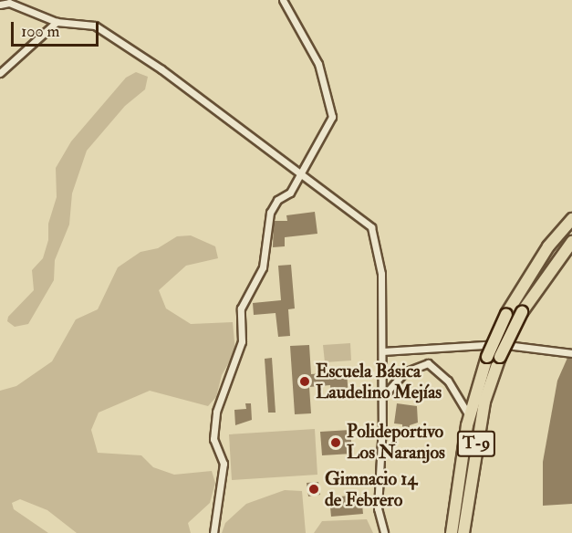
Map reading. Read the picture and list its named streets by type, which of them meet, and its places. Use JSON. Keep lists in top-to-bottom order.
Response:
{
  "streets": {
    "highway": ["T-9"]
  },
  "places": ["Escuela Básica Laudelino Mejías", "Polideportivo Los Naranjos", "Gimnacio 14 de Febrero"],
  "scale_bar": "100 m"
}
